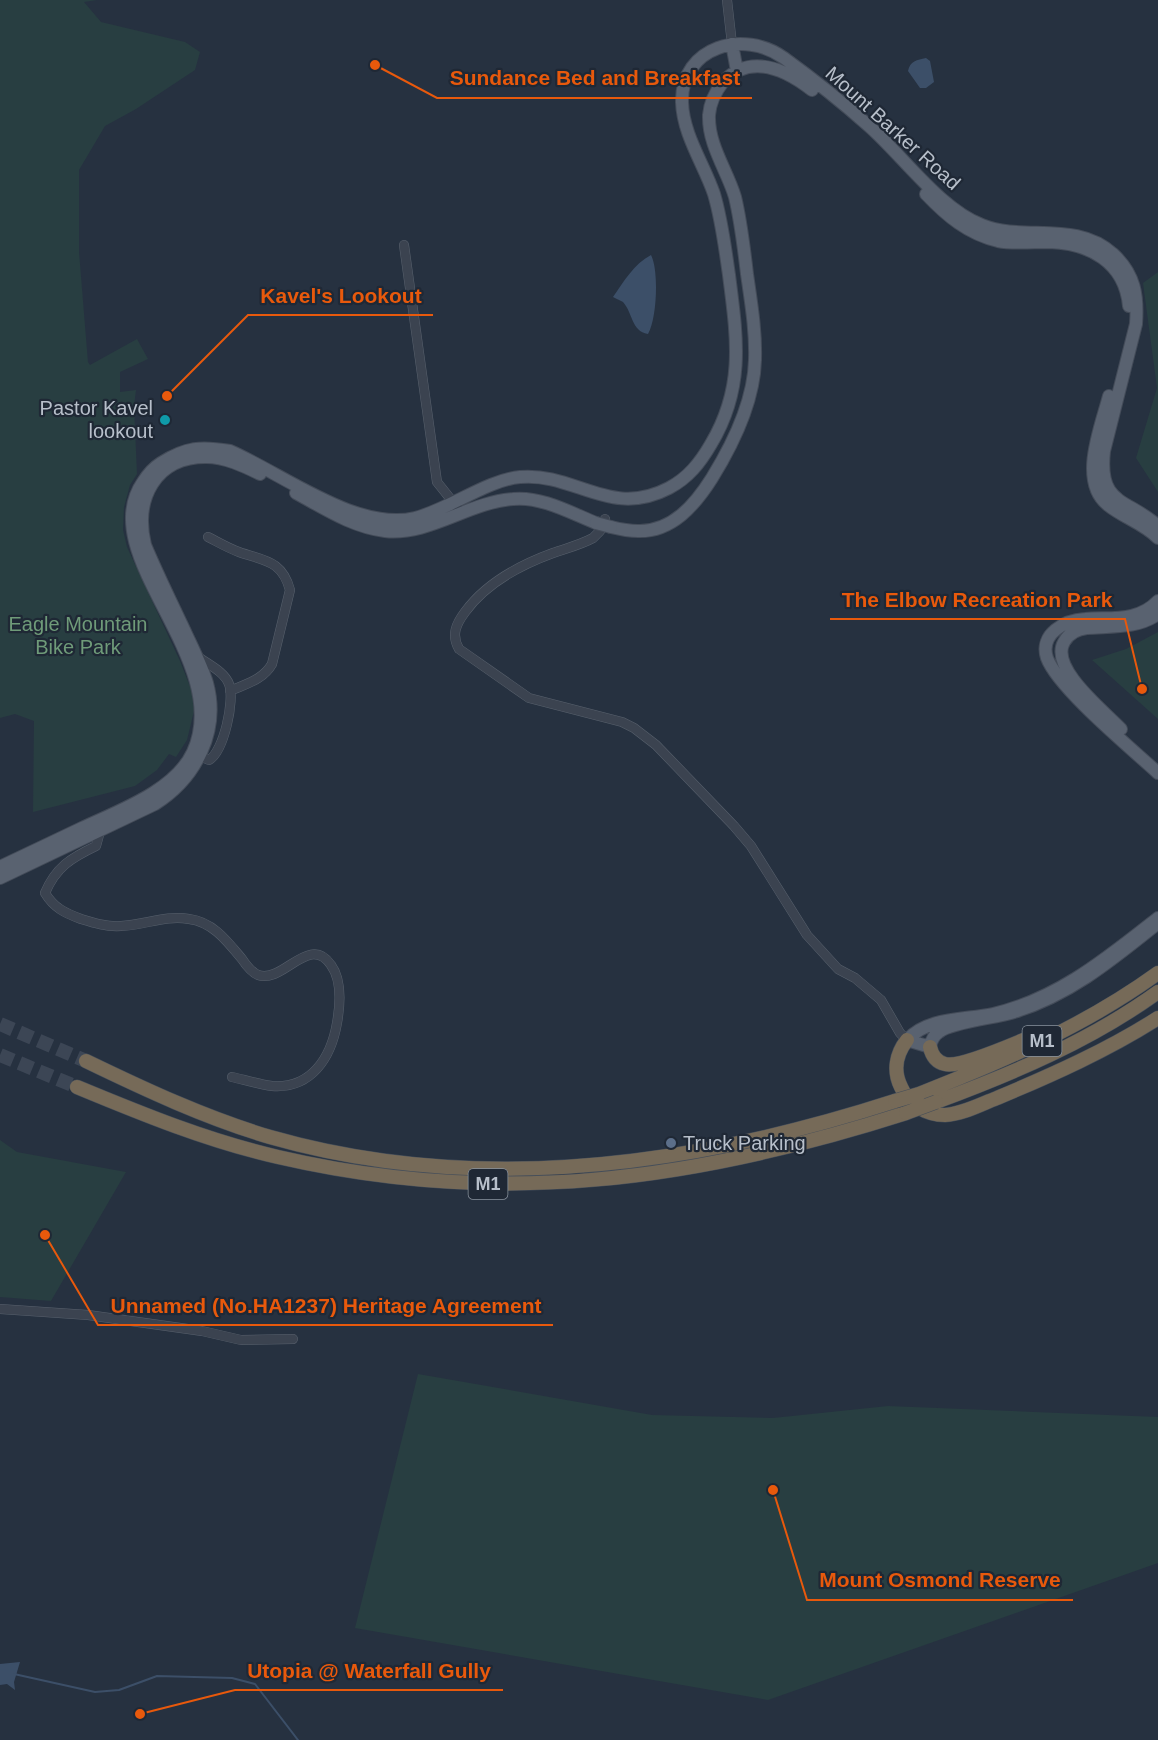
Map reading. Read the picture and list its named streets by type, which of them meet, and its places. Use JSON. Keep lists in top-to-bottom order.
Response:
{
  "streets": {
    "highway": ["M1"],
    "main road": ["Mount Barker Road"]
  },
  "parks": ["Eagle Mountain Bike Park"],
  "places": [
    "Sundance Bed and Breakfast",
    "Kavel's Lookout",
    "Pastor Kavel lookout",
    "The Elbow Recreation Park",
    "Truck Parking",
    "Unnamed (No.HA1237) Heritage Agreement",
    "Mount Osmond Reserve",
    "Utopia @ Waterfall Gully"
  ]
}
